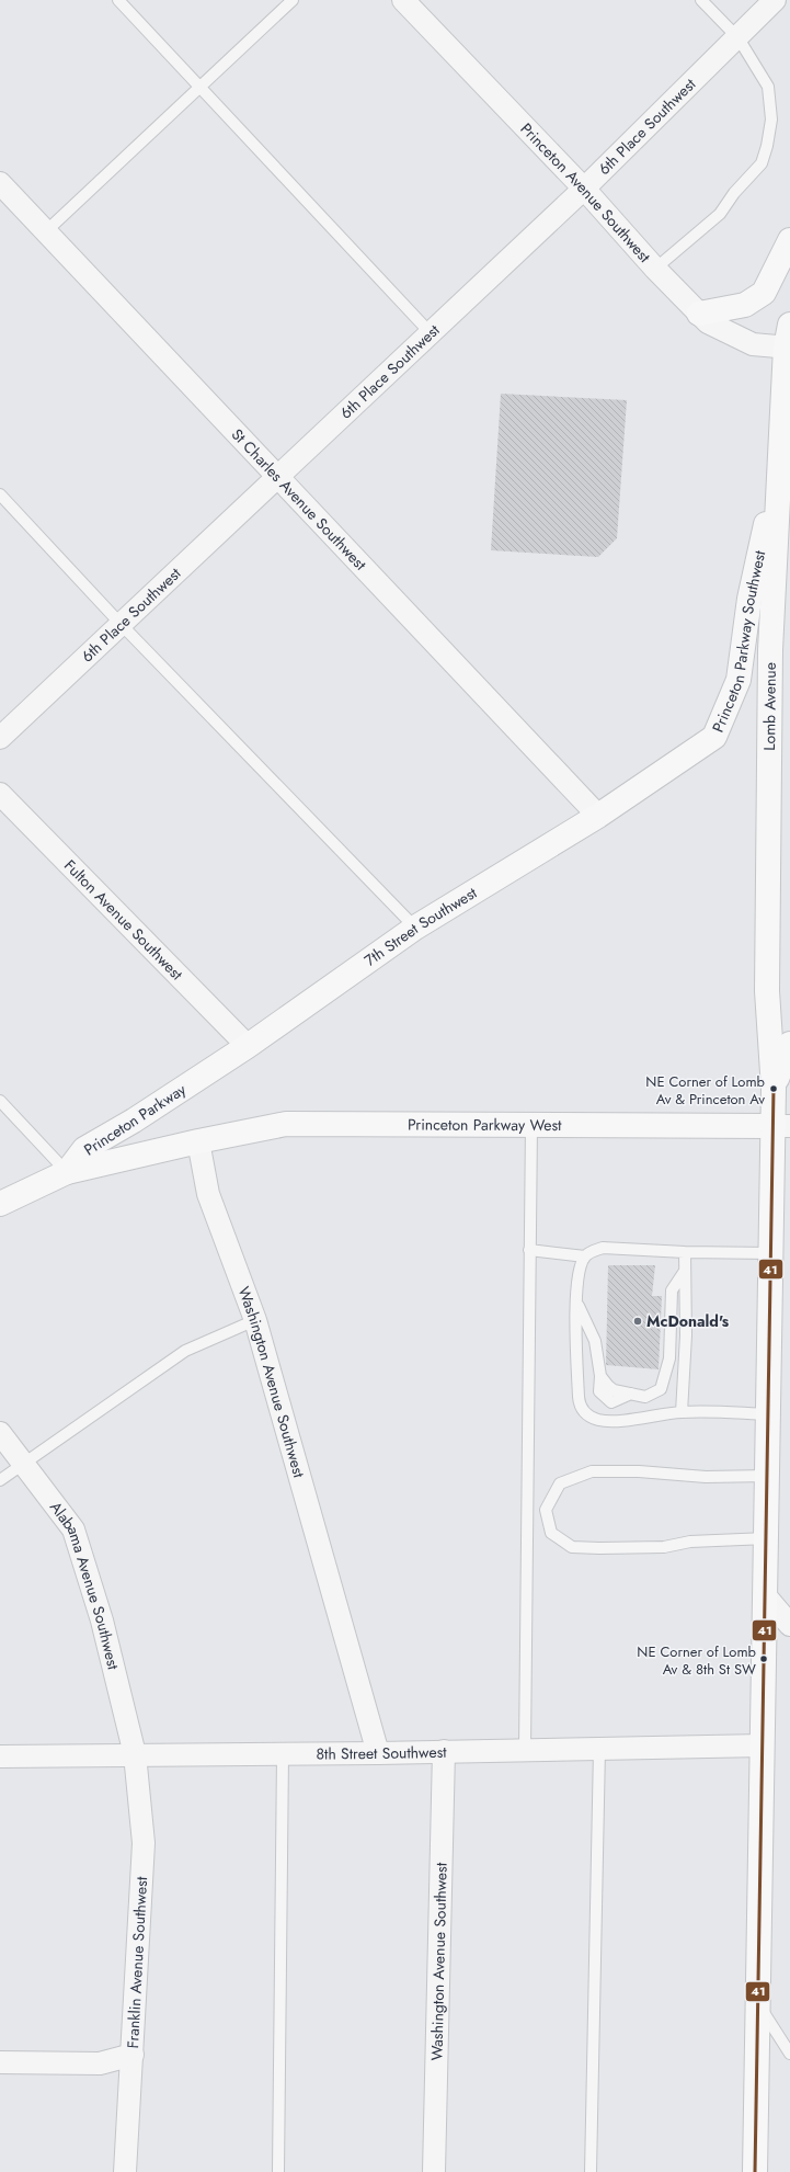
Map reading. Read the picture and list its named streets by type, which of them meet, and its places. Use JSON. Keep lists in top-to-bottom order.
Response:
{
  "streets": {
    "main road": [
      "Princeton Parkway Southwest",
      "Lomb Avenue",
      "7th Street Southwest",
      "Princeton Parkway",
      "Princeton Parkway West"
    ],
    "street": [
      "6th Place Southwest",
      "Princeton Avenue Southwest",
      "St Charles Avenue Southwest",
      "Fulton Avenue Southwest",
      "Washington Avenue Southwest",
      "Alabama Avenue Southwest",
      "8th Street Southwest",
      "Franklin Avenue Southwest"
    ]
  },
  "crossings": [
    ["6th Place Southwest", "Princeton Avenue Southwest"],
    ["6th Place Southwest", "St Charles Avenue Southwest"],
    ["Princeton Avenue Southwest", "Lomb Avenue"],
    ["St Charles Avenue Southwest", "Princeton Parkway Southwest"],
    ["St Charles Avenue Southwest", "7th Street Southwest"],
    ["Princeton Parkway Southwest", "Lomb Avenue"],
    ["Princeton Parkway Southwest", "7th Street Southwest"],
    ["Lomb Avenue", "Princeton Parkway West"],
    ["Lomb Avenue", "8th Street Southwest"],
    ["Fulton Avenue Southwest", "7th Street Southwest"],
    ["Fulton Avenue Southwest", "Princeton Parkway"],
    ["7th Street Southwest", "Princeton Parkway"],
    ["Princeton Parkway West", "Washington Avenue Southwest"],
    ["Washington Avenue Southwest", "8th Street Southwest"],
    ["Alabama Avenue Southwest", "8th Street Southwest"],
    ["Alabama Avenue Southwest", "Franklin Avenue Southwest"],
    ["8th Street Southwest", "Franklin Avenue Southwest"]
  ],
  "places": ["NE Corner of Lomb Av & Princeton Av", "McDonald's", "NE Corner of Lomb Av & 8th St SW"],
  "lines": ["transit line 41"]
}
